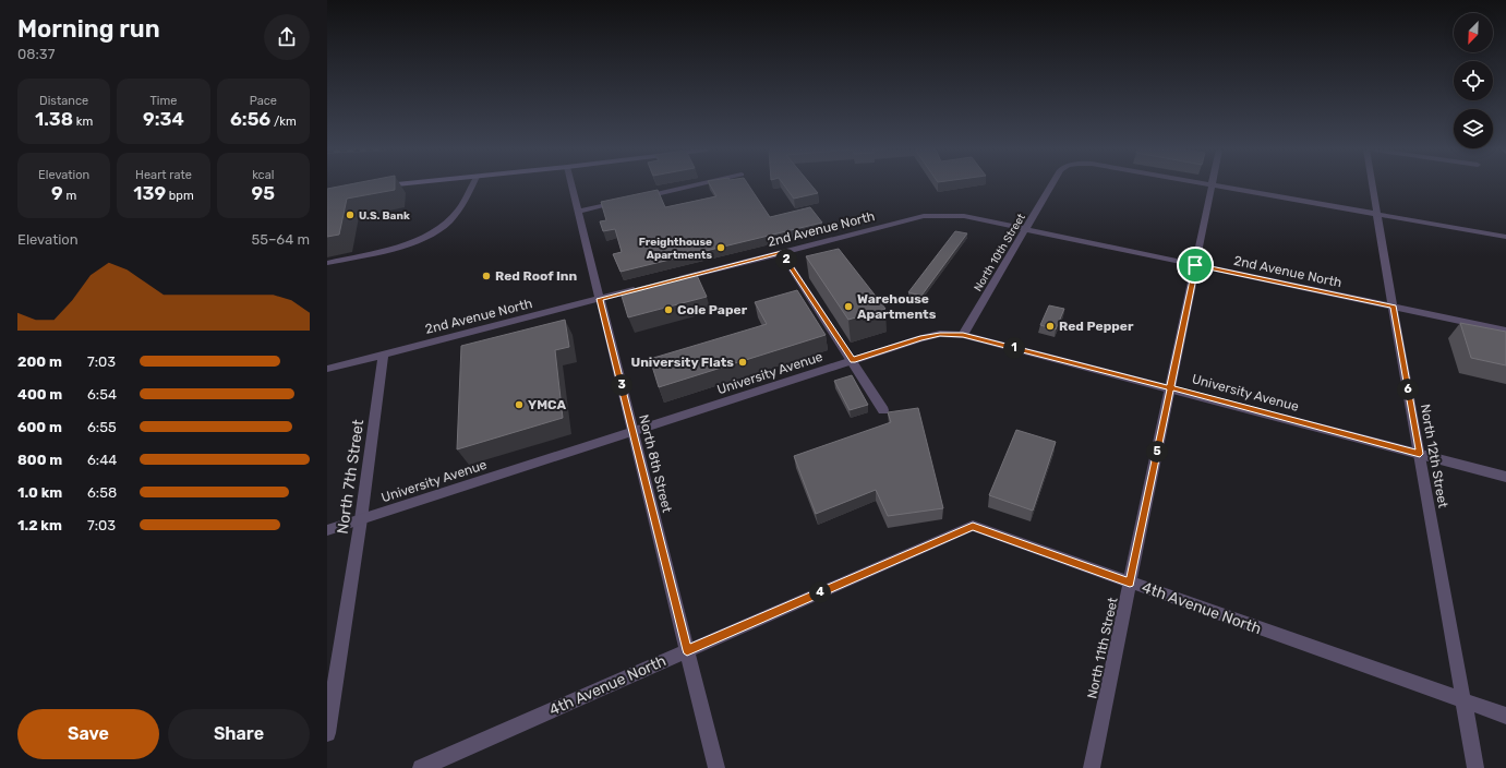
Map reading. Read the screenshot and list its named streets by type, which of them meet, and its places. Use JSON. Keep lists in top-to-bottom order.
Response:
{
  "streets": {
    "street": [
      "2nd Avenue North",
      "North 10th Street",
      "University Avenue",
      "North 12th Street",
      "North 8th Street",
      "North 7th Street",
      "4th Avenue North",
      "North 11th Street"
    ]
  },
  "crossings": [
    ["2nd Avenue North", "North 10th Street"],
    ["2nd Avenue North", "North 12th Street"],
    ["2nd Avenue North", "North 8th Street"],
    ["2nd Avenue North", "North 7th Street"],
    ["2nd Avenue North", "North 11th Street"],
    ["North 10th Street", "University Avenue"],
    ["University Avenue", "North 12th Street"],
    ["University Avenue", "North 8th Street"],
    ["University Avenue", "North 7th Street"],
    ["University Avenue", "North 11th Street"],
    ["North 12th Street", "4th Avenue North"],
    ["North 8th Street", "4th Avenue North"],
    ["4th Avenue North", "North 11th Street"]
  ],
  "places": [
    "U.S. Bank",
    "Freighthouse Apartments",
    "Red Roof Inn",
    "Warehouse Apartments",
    "Cole Paper",
    "Red Pepper",
    "University Flats",
    "YMCA"
  ],
  "north": "bottom left",
  "page": {
    "heading": ["Morning run", "08:37"],
    "stats": [
      ["Distance", "1.38 km"],
      ["Time", "9:34"],
      ["Pace", "6:56 /km"],
      ["Elevation", "9 m"],
      ["Heart rate", "139 bpm"],
      ["kcal", "95"]
    ],
    "chart": ["Elevation", "55–64 m"],
    "pins": [
      "2",
      "1",
      "3",
      "6",
      "5",
      "4"
    ],
    "list": [
      {
        "name": "200 m",
        "note": "7:03"
      },
      {
        "name": "400 m",
        "note": "6:54"
      },
      {
        "name": "600 m",
        "note": "6:55"
      },
      {
        "name": "800 m",
        "note": "6:44"
      },
      {
        "name": "1.0 km",
        "note": "6:58"
      },
      {
        "name": "1.2 km",
        "note": "7:03"
      }
    ],
    "buttons": ["Save", "Share"]
  }
}
